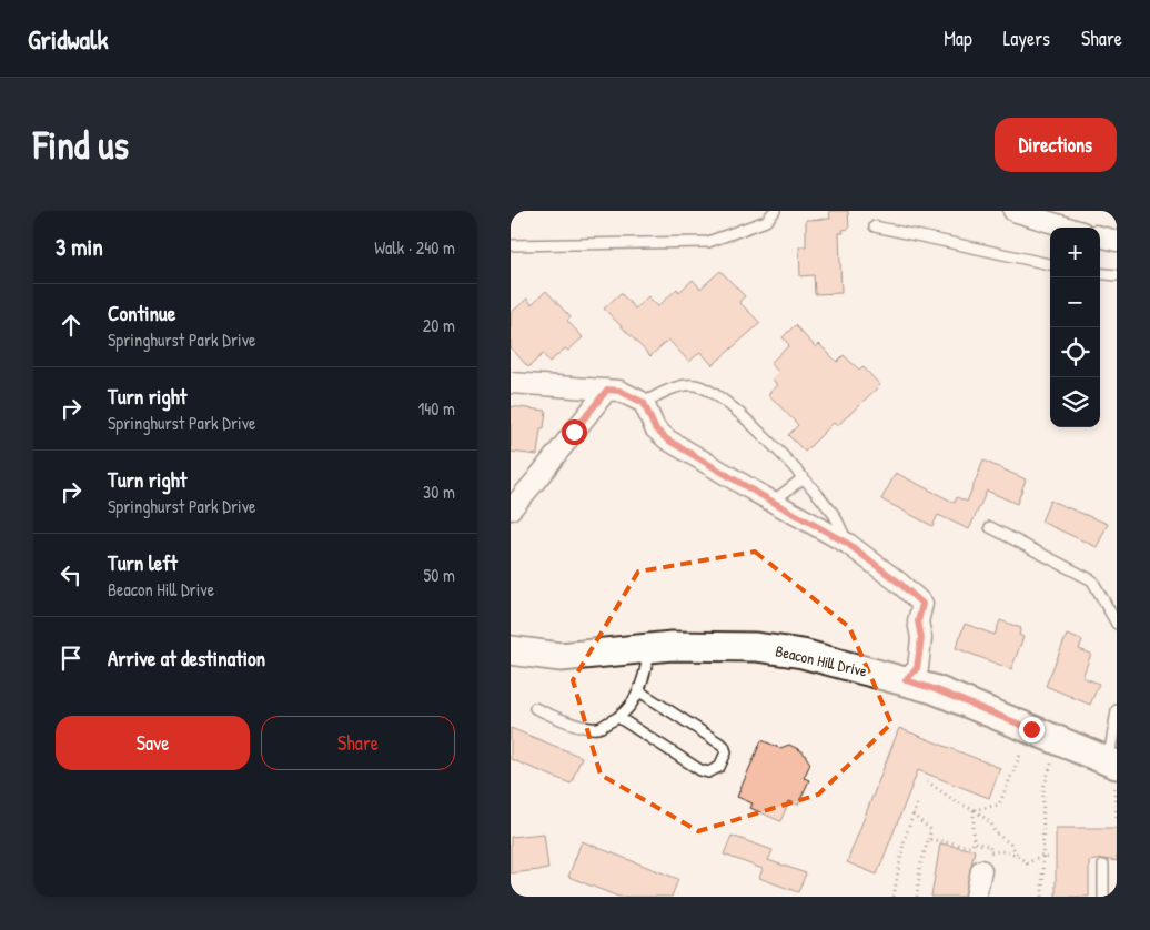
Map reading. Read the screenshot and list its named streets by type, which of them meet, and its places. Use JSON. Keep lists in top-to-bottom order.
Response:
{
  "streets": {
    "street": ["Beacon Hill Drive"]
  },
  "page": {
    "header": "Gridwalk",
    "nav": ["Map", "Layers", "Share"],
    "buttons": [
      "Directions",
      ["Save", "Share"]
    ],
    "title": "Find us",
    "heading": ["3 min", "Walk · 240 m"],
    "map_buttons": ["+", "−"],
    "list": [
      ["Continue", "Springhurst Park Drive", "20 m"],
      ["Turn right", "Springhurst Park Drive", "140 m"],
      ["Turn right", "Springhurst Park Drive", "30 m"],
      ["Turn left", "Beacon Hill Drive", "50 m"],
      "Arrive at destination"
    ]
  }
}
